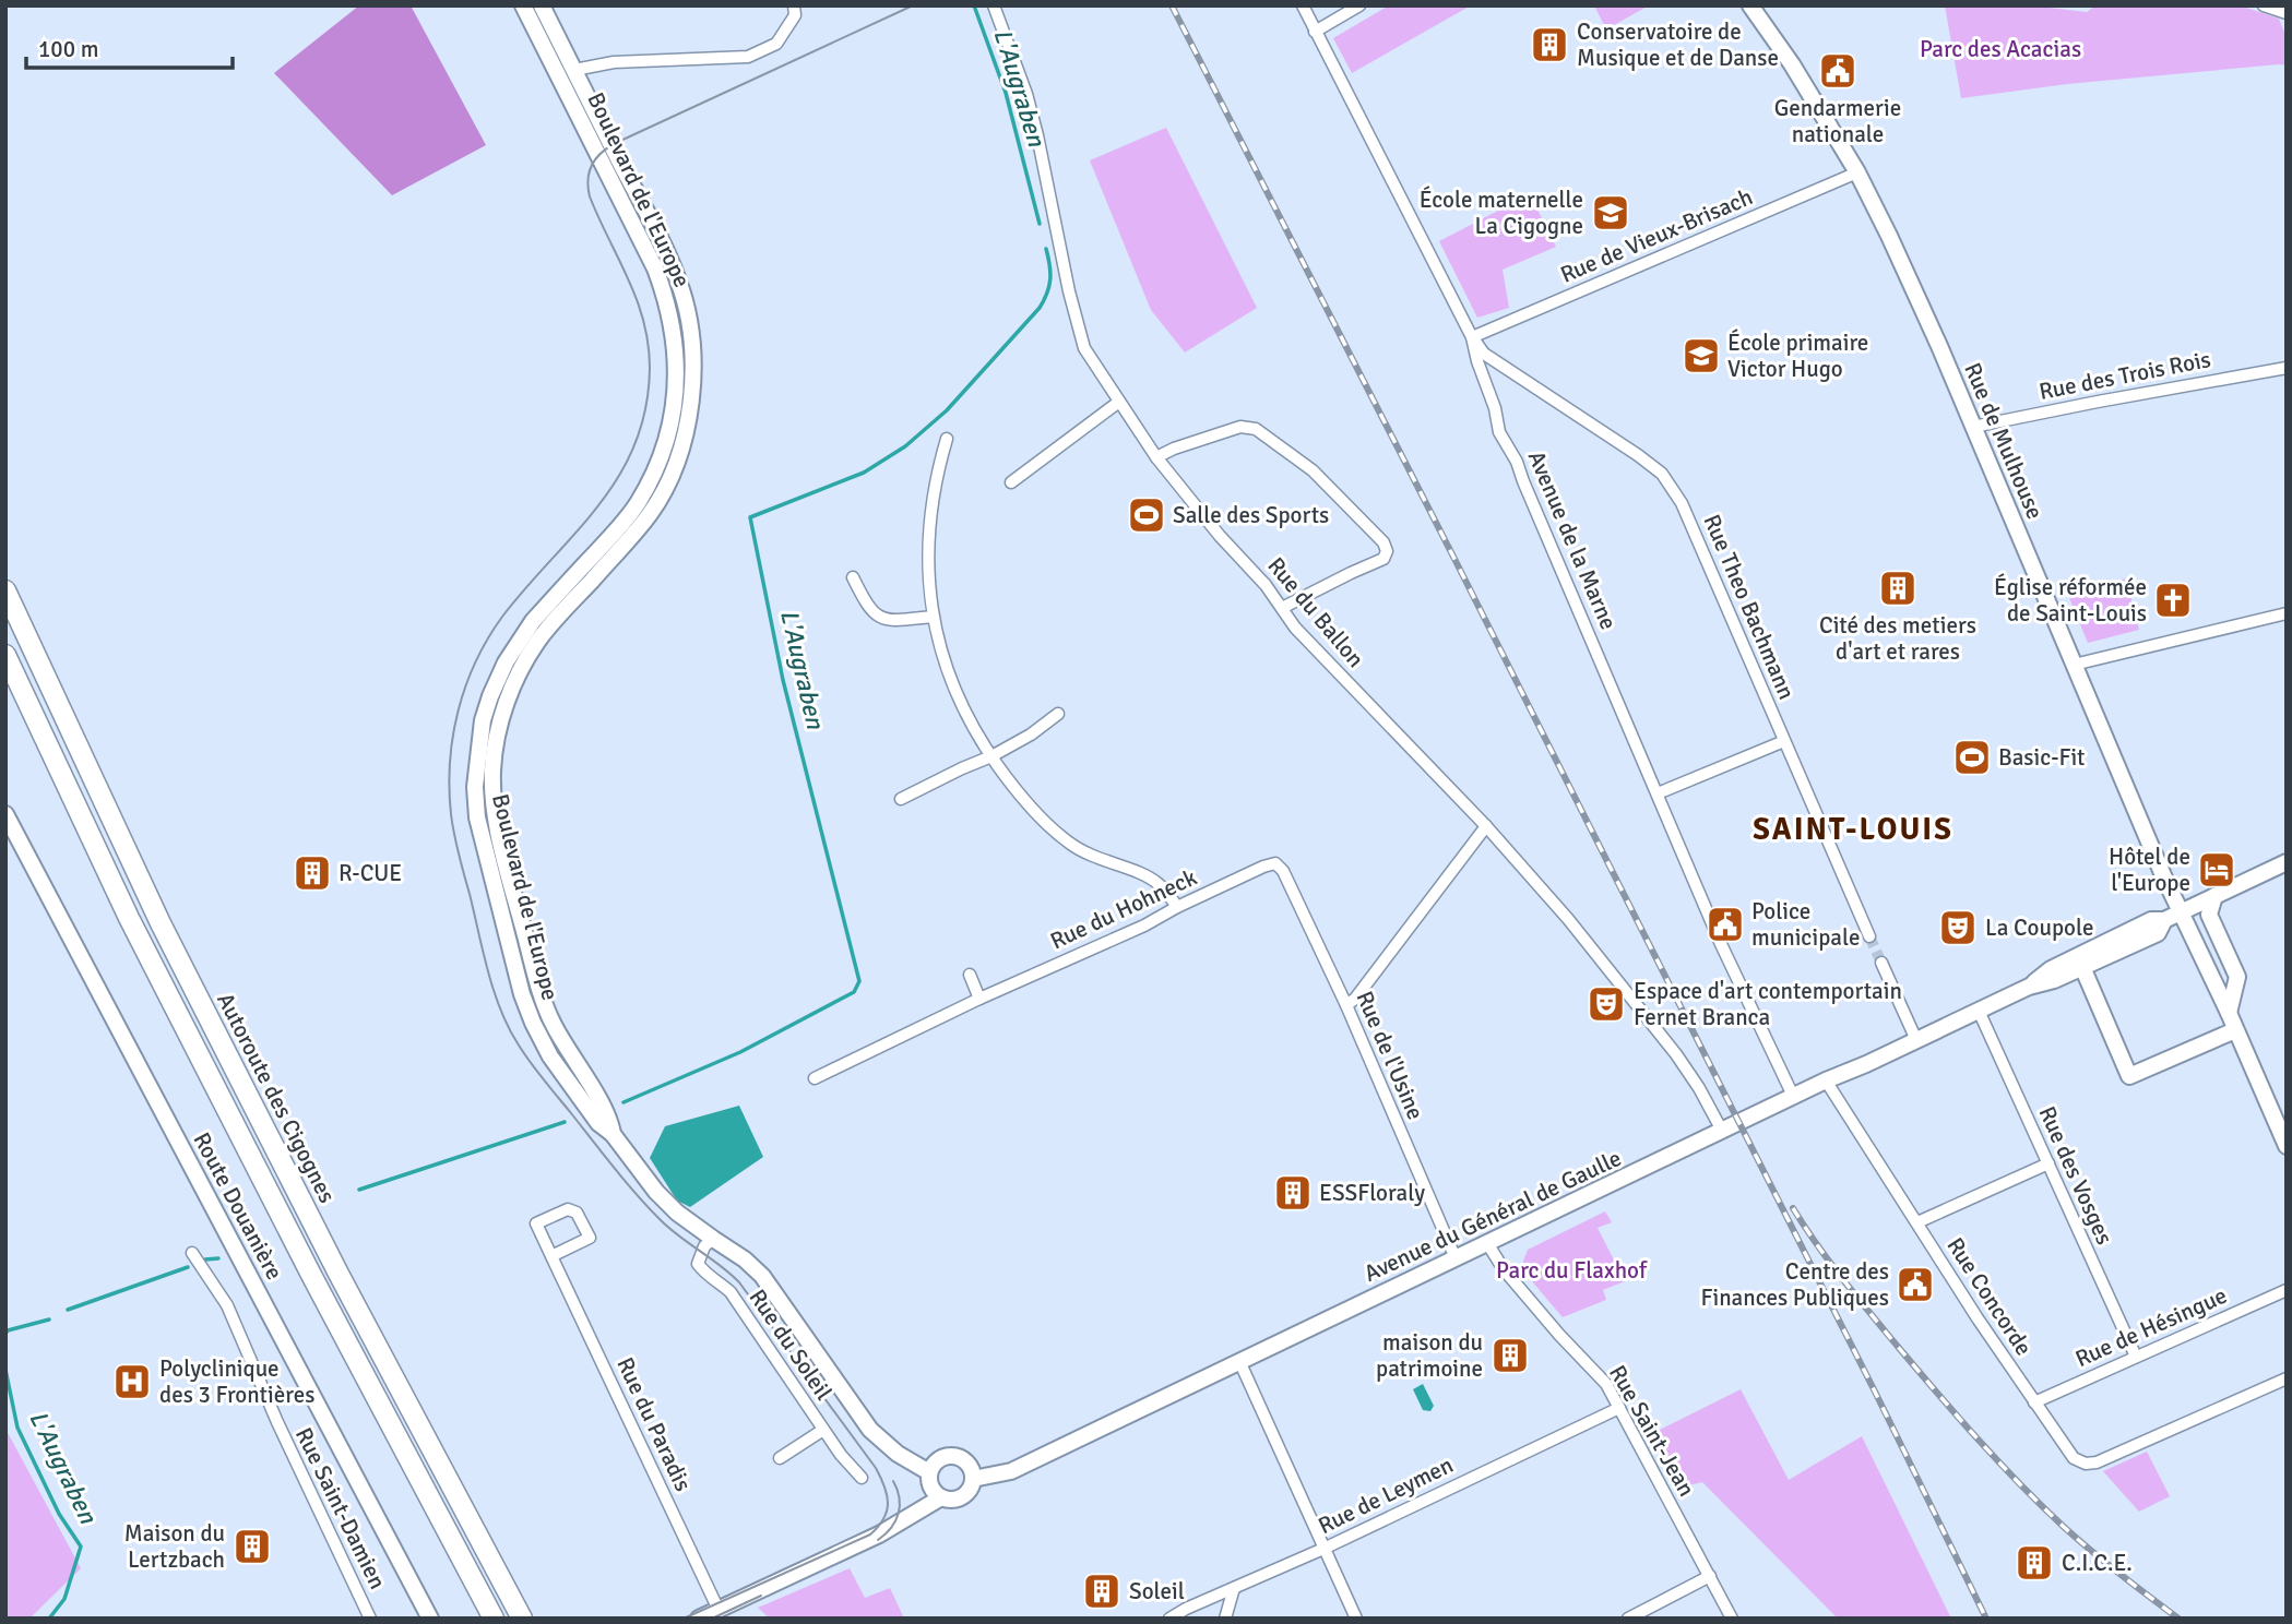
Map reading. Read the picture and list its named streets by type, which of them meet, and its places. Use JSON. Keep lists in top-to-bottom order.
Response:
{
  "streets": {
    "highway": ["Autoroute des Cigognes"],
    "main road": [
      "Boulevard de l'Europe",
      "Rue de Mulhouse",
      "Route Douanière",
      "Avenue du Général de Gaulle"
    ],
    "street": [
      "Rue de Vieux-Brisach",
      "Rue des Trois Rois",
      "Avenue de la Marne",
      "Rue Theo Bachmann",
      "Rue du Ballon",
      "Rue du Hohneck",
      "Rue de l'Usine",
      "Rue des Vosges",
      "Rue Concorde",
      "Rue de Hésingue",
      "Rue du Soleil",
      "Rue du Paradis",
      "Rue Saint-Jean",
      "Rue de Leymen",
      "Rue Saint-Damien"
    ]
  },
  "crossings": [
    ["Boulevard de l'Europe", "Avenue du Général de Gaulle"],
    ["Boulevard de l'Europe", "Rue du Soleil"],
    ["Rue de Vieux-Brisach", "Rue de Mulhouse"],
    ["Rue de Vieux-Brisach", "Avenue de la Marne"],
    ["Rue de Vieux-Brisach", "Rue Theo Bachmann"],
    ["Rue des Trois Rois", "Rue de Mulhouse"],
    ["Rue de Mulhouse", "Avenue du Général de Gaulle"],
    ["Avenue de la Marne", "Rue Theo Bachmann"],
    ["Avenue de la Marne", "Avenue du Général de Gaulle"],
    ["Rue du Ballon", "Avenue du Général de Gaulle"],
    ["Rue du Hohneck", "Rue de l'Usine"],
    ["Rue de l'Usine", "Avenue du Général de Gaulle"],
    ["Rue des Vosges", "Avenue du Général de Gaulle"],
    ["Rue des Vosges", "Rue de Hésingue"],
    ["Avenue du Général de Gaulle", "Rue Concorde"],
    ["Avenue du Général de Gaulle", "Rue Saint-Jean"],
    ["Rue Concorde", "Rue de Hésingue"],
    ["Rue Saint-Jean", "Rue de Leymen"]
  ],
  "districts": ["SAINT-LOUIS"],
  "water": ["L'Augraben"],
  "parks": ["Parc des Acacias", "Parc du Flaxhof"],
  "places": {
    "building": [
      "Conservatoire de Musique et de Danse",
      "Cité des metiers d'art et rares",
      "R-CUE",
      "ESSFloraly",
      "maison du patrimoine",
      "Maison du Lertzbach",
      "C.I.C.E.",
      "Soleil"
    ],
    "public building": ["Gendarmerie nationale", "Police municipale", "Centre des Finances Publiques"],
    "school or university": ["École maternelle La Cigogne", "École primaire Victor Hugo"],
    "sports": ["Salle des Sports", "Basic-Fit"],
    "church": ["Église réformée de Saint-Louis"],
    "hotel": ["Hôtel de l'Europe"],
    "theatre": ["La Coupole", "Espace d'art contemportain Fernet Branca"],
    "hospital": ["Polyclinique des 3 Frontières"]
  },
  "scale_bar": "100 m"
}
